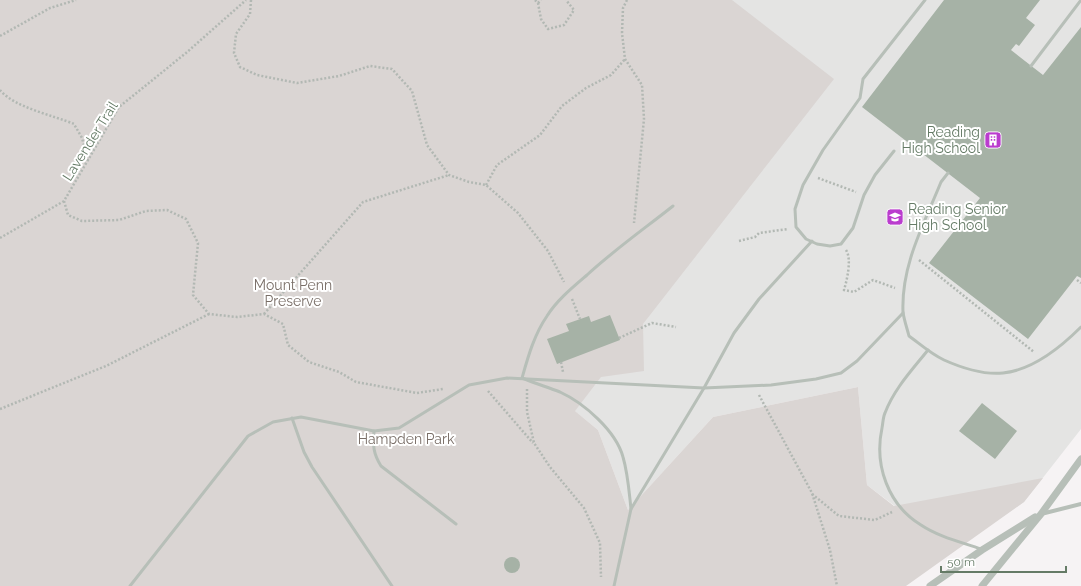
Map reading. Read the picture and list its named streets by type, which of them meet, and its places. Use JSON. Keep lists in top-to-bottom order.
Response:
{
  "streets": {
    "path": ["Lavender Trail"]
  },
  "parks": ["Mount Penn Preserve", "Hampden Park"],
  "places": {
    "building": ["Reading High School"],
    "school or university": ["Reading Senior High School"]
  },
  "scale_bar": "50 m"
}
